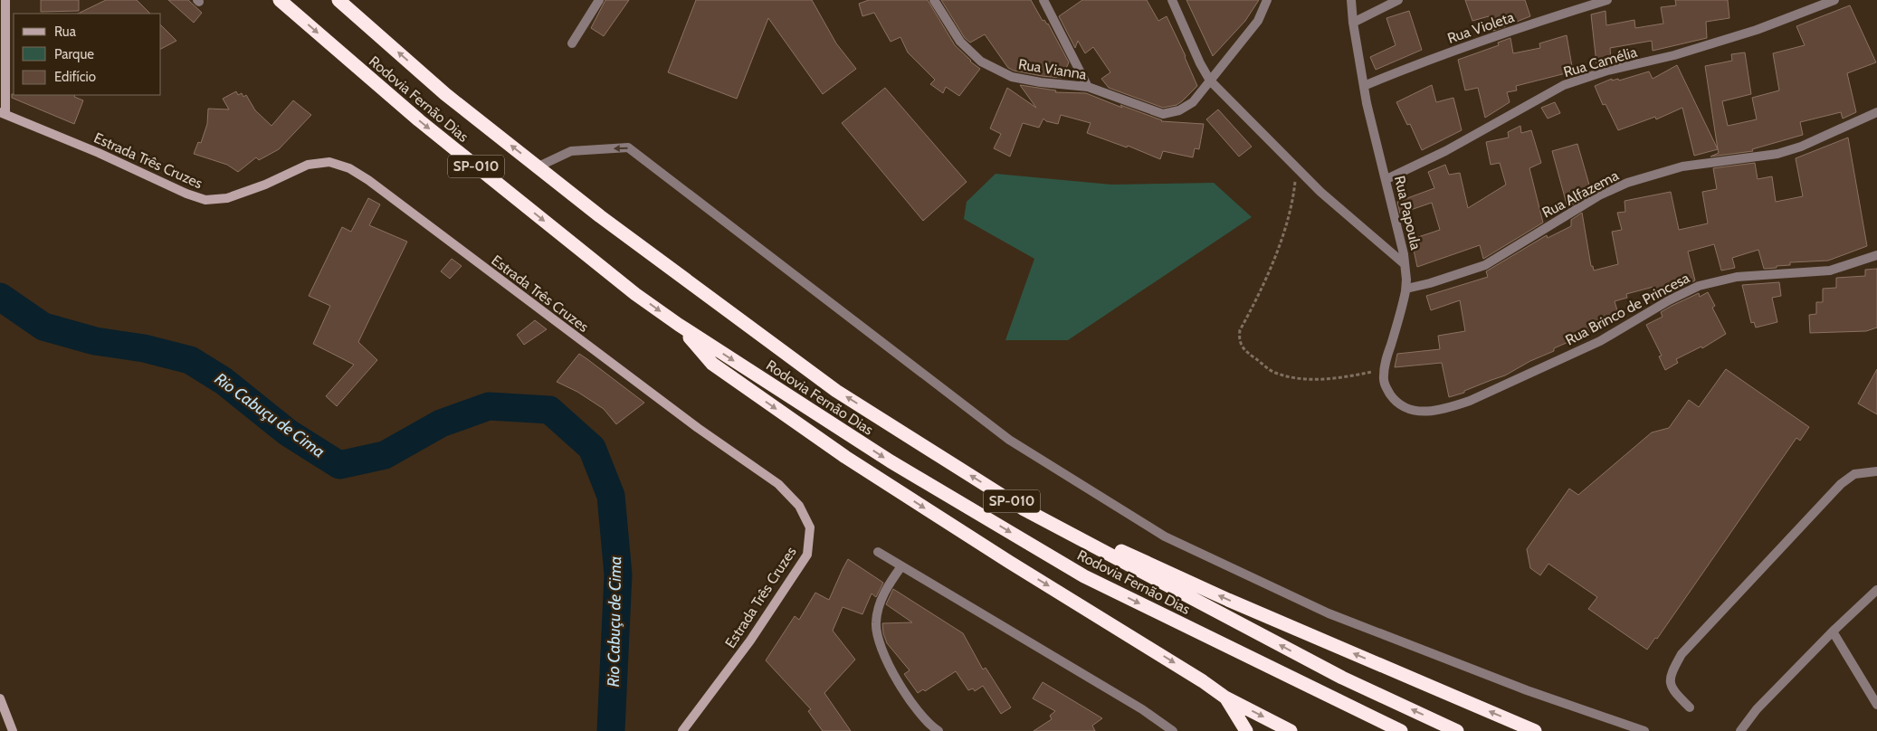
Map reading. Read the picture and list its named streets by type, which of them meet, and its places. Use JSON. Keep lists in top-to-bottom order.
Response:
{
  "streets": {
    "highway": ["Rodovia Fernão Dias", "SP-010"],
    "main road": ["Estrada Três Cruzes"],
    "street": [
      "Rua Violeta",
      "Rua Camélia",
      "Rua Vianna",
      "Rua Alfazema",
      "Rua Papoula",
      "Rua Brinco de Princesa"
    ]
  },
  "crossings": [
    ["Rua Violeta", "Rua Papoula"],
    ["Rua Camélia", "Rua Papoula"],
    ["Rua Alfazema", "Rua Papoula"],
    ["Rua Papoula", "Rua Brinco de Princesa"]
  ],
  "water": ["Rio Cabuçu de Cima"],
  "legend": ["Rua", "Parque", "Edifício"]
}
